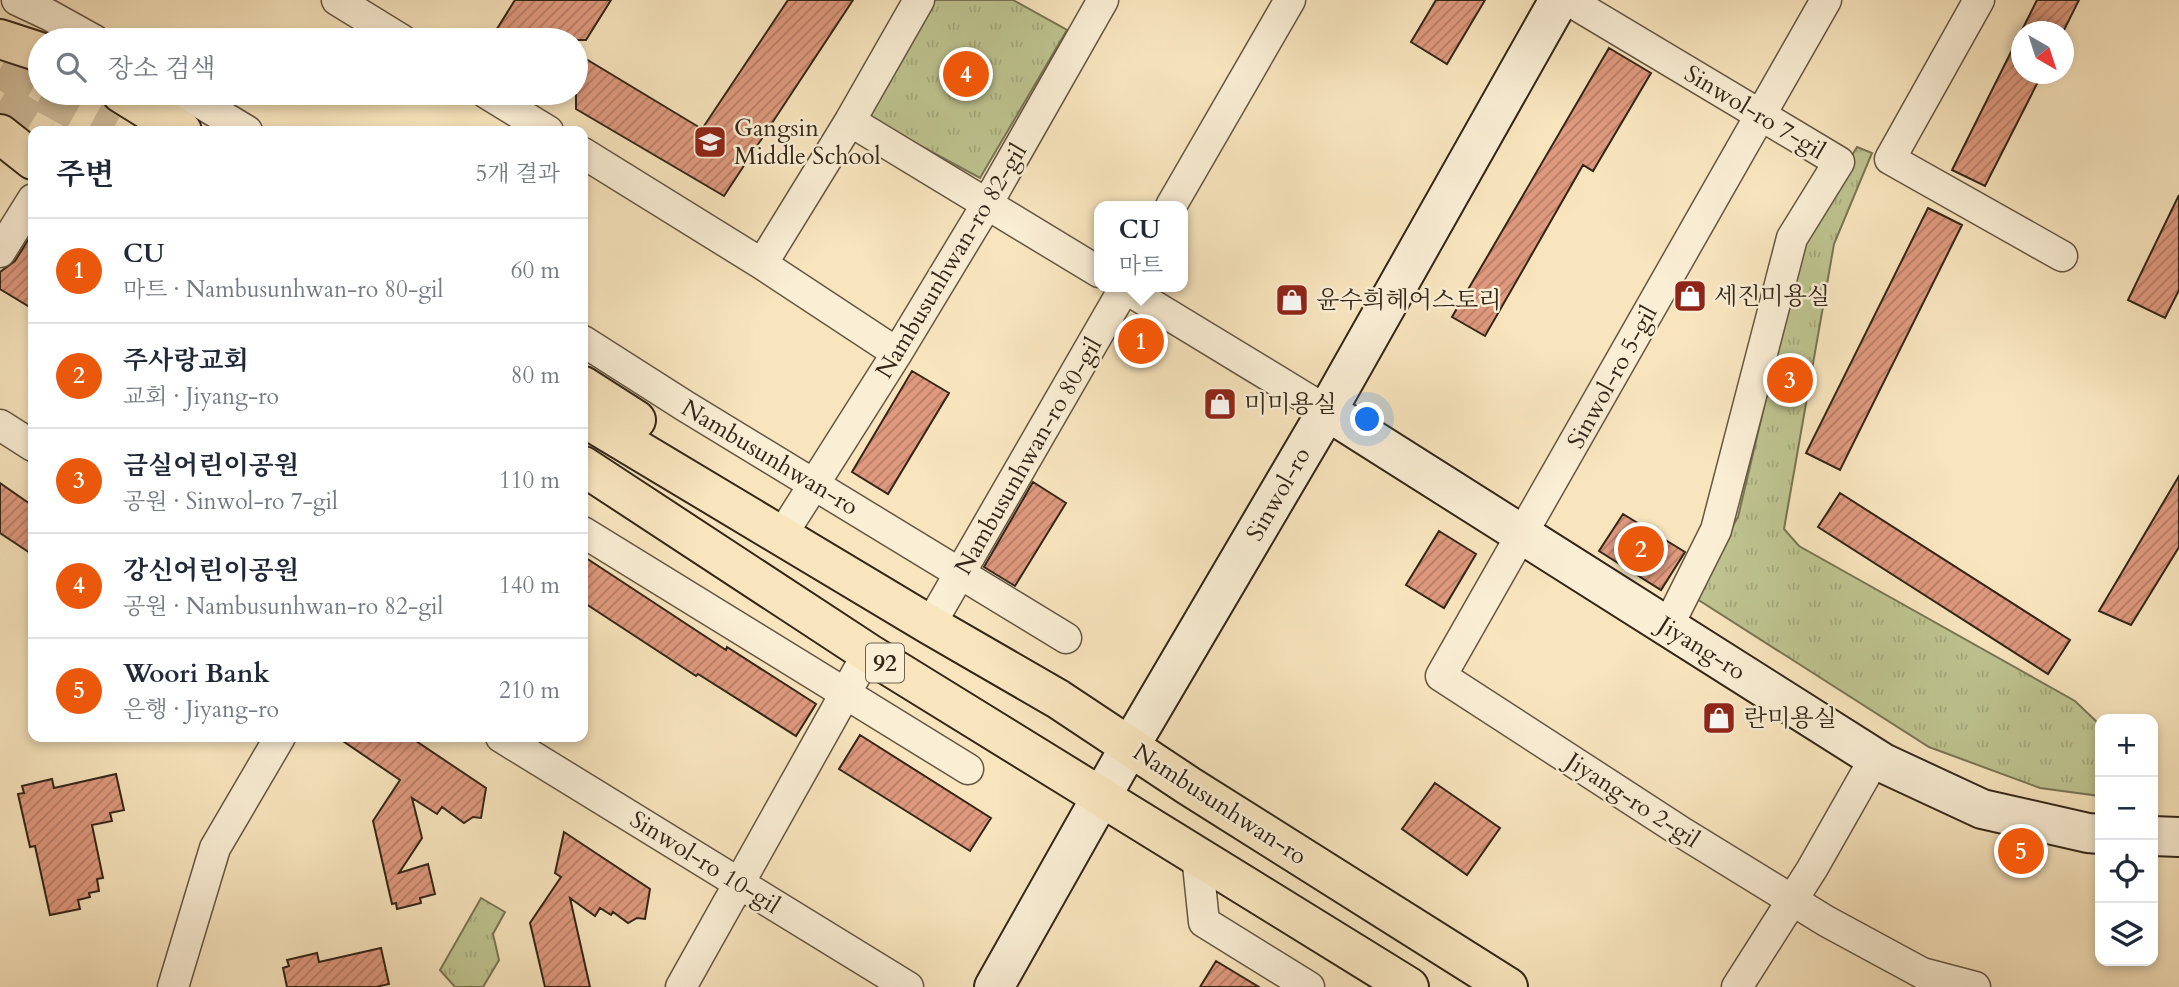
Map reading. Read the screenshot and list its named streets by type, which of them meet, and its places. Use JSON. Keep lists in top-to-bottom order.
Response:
{
  "streets": {
    "main road": [
      "Nambusunhwan-ro",
      "Sinwol-ro",
      "Jiyang-ro",
      "92"
    ],
    "street": [
      "Sinwol-ro 7-gil",
      "Nambusunhwan-ro 82-gil",
      "Sinwol-ro 5-gil",
      "Nambusunhwan-ro 80-gil",
      "Jiyang-ro 2-gil",
      "Sinwol-ro 10-gil"
    ]
  },
  "crossings": [
    ["Sinwol-ro 7-gil", "Sinwol-ro 5-gil"],
    ["Sinwol-ro 7-gil", "Jiyang-ro"],
    ["Nambusunhwan-ro 82-gil", "Nambusunhwan-ro"],
    ["Sinwol-ro 5-gil", "Jiyang-ro"],
    ["Sinwol-ro 5-gil", "Jiyang-ro 2-gil"],
    ["Nambusunhwan-ro 80-gil", "Nambusunhwan-ro"],
    ["Nambusunhwan-ro", "Sinwol-ro"],
    ["Sinwol-ro", "Jiyang-ro"],
    ["Sinwol-ro", "92"],
    ["Jiyang-ro", "Jiyang-ro 2-gil"]
  ],
  "places": {
    "school or university": ["Gangsin Middle School"],
    "shop": [
      "세진미용실",
      "윤수희헤어스토리",
      "미미용실",
      "란미용실"
    ]
  },
  "north": "bottom right",
  "page": {
    "search": "장소 검색",
    "pins": [
      "4",
      "1",
      "3",
      "2",
      "5"
    ],
    "heading": ["주변", "5개 결과"],
    "popup": ["CU", "마트"],
    "list": [
      {
        "mark": "1",
        "name": "CU",
        "note": "마트 · Nambusunhwan-ro 80-gil",
        "value": "60 m"
      },
      {
        "mark": "2",
        "name": "주사랑교회",
        "note": "교회 · Jiyang-ro",
        "value": "80 m"
      },
      {
        "mark": "3",
        "name": "금실어린이공원",
        "note": "공원 · Sinwol-ro 7-gil",
        "value": "110 m"
      },
      {
        "mark": "4",
        "name": "강신어린이공원",
        "note": "공원 · Nambusunhwan-ro 82-gil",
        "value": "140 m"
      },
      {
        "mark": "5",
        "name": "Woori Bank",
        "note": "은행 · Jiyang-ro",
        "value": "210 m"
      }
    ],
    "map_buttons": ["+", "−"]
  }
}
